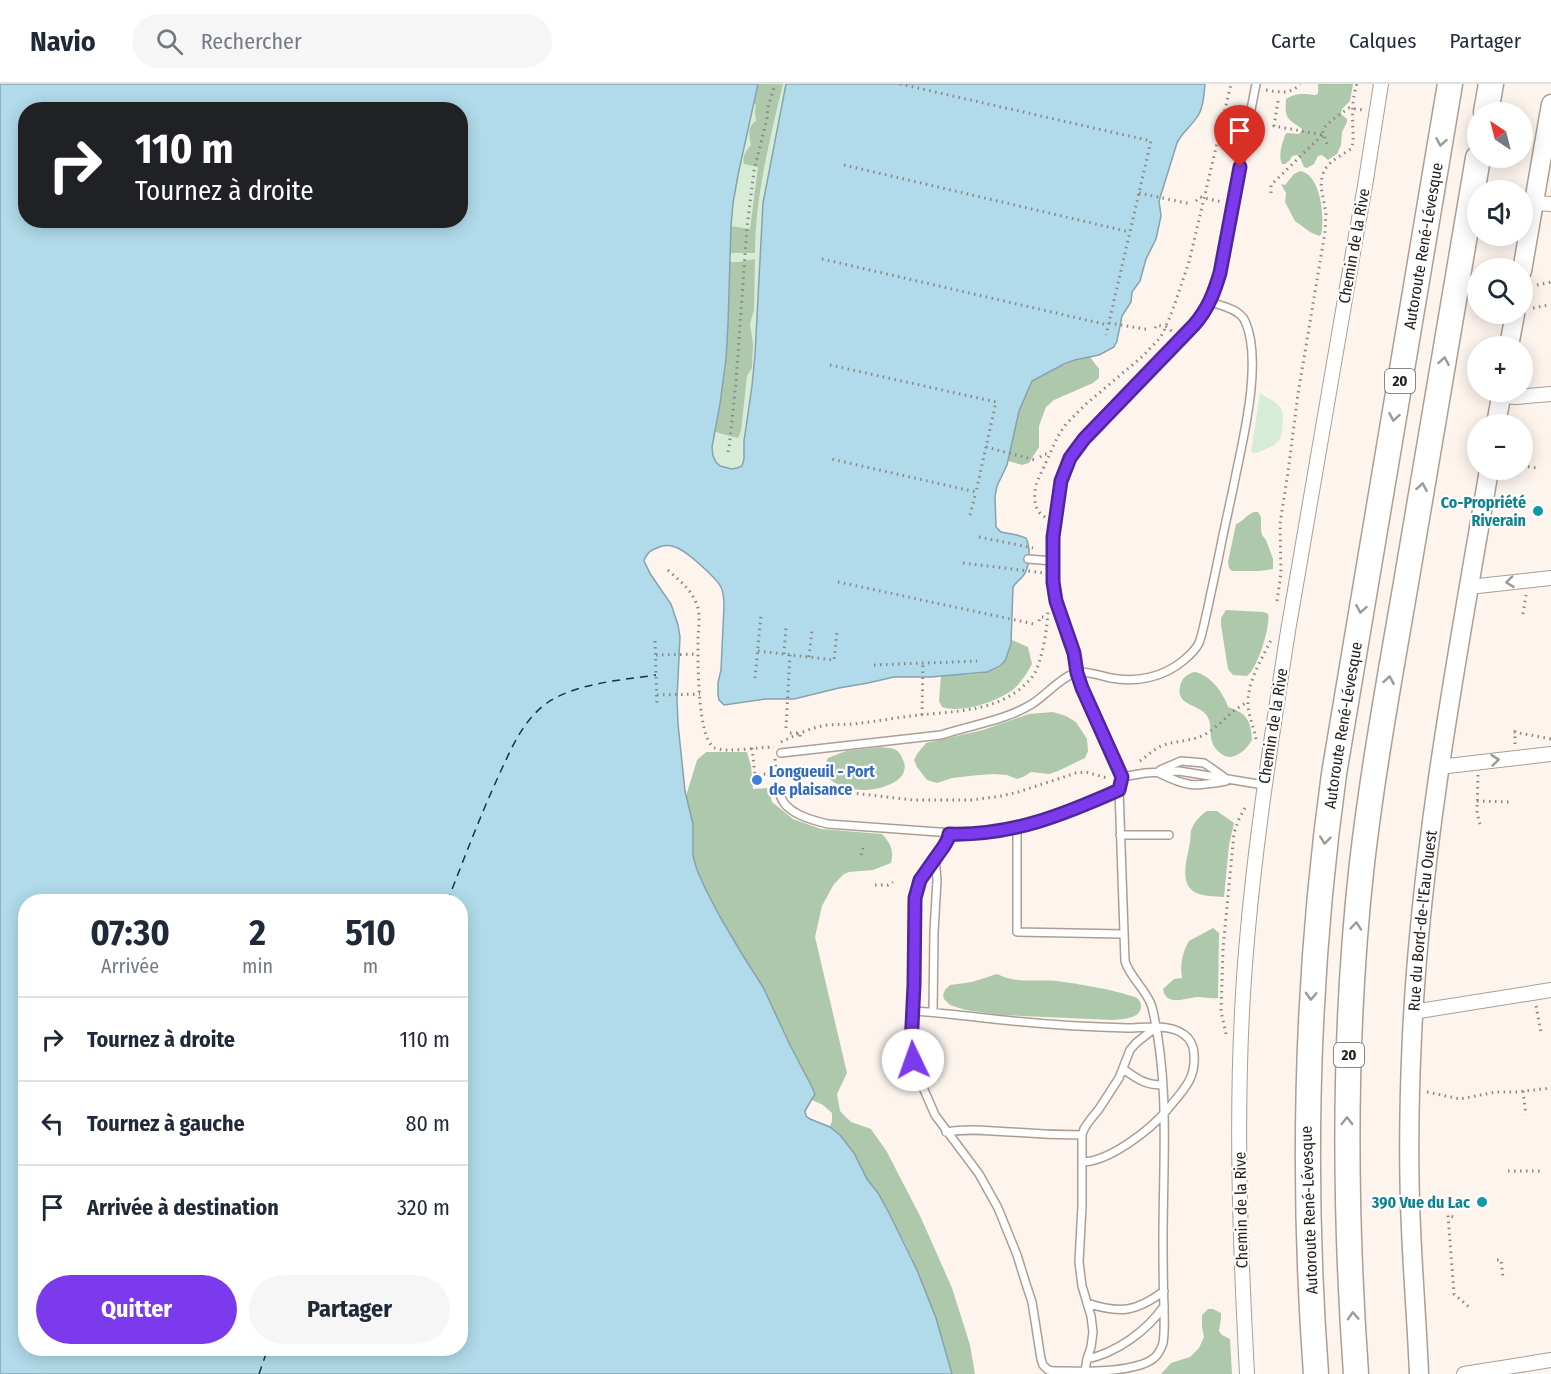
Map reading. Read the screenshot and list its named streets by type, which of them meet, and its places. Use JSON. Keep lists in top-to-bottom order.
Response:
{
  "streets": {
    "highway": ["Autoroute René-Lévesque", "20"],
    "street": ["Chemin de la Rive", "Rue du Bord-de-l'Eau Ouest"]
  },
  "places": ["Co-Propriété Riverain", "Longueuil - Port de plaisance", "390 Vue du Lac"],
  "north": "top left",
  "page": {
    "header": "Navio",
    "search": "Rechercher",
    "nav": ["Carte", "Calques", "Partager"],
    "map_buttons": ["+", "−"],
    "turn": ["110 m", "Tournez à droite"],
    "eta": [
      "07:30",
      "Arrivée",
      "2",
      "min",
      "510",
      "m"
    ],
    "list": [
      {
        "name": "Tournez à droite",
        "value": "110 m"
      },
      {
        "name": "Tournez à gauche",
        "value": "80 m"
      },
      {
        "name": "Arrivée à destination",
        "value": "320 m"
      }
    ],
    "buttons": ["Quitter", "Partager"]
  }
}
